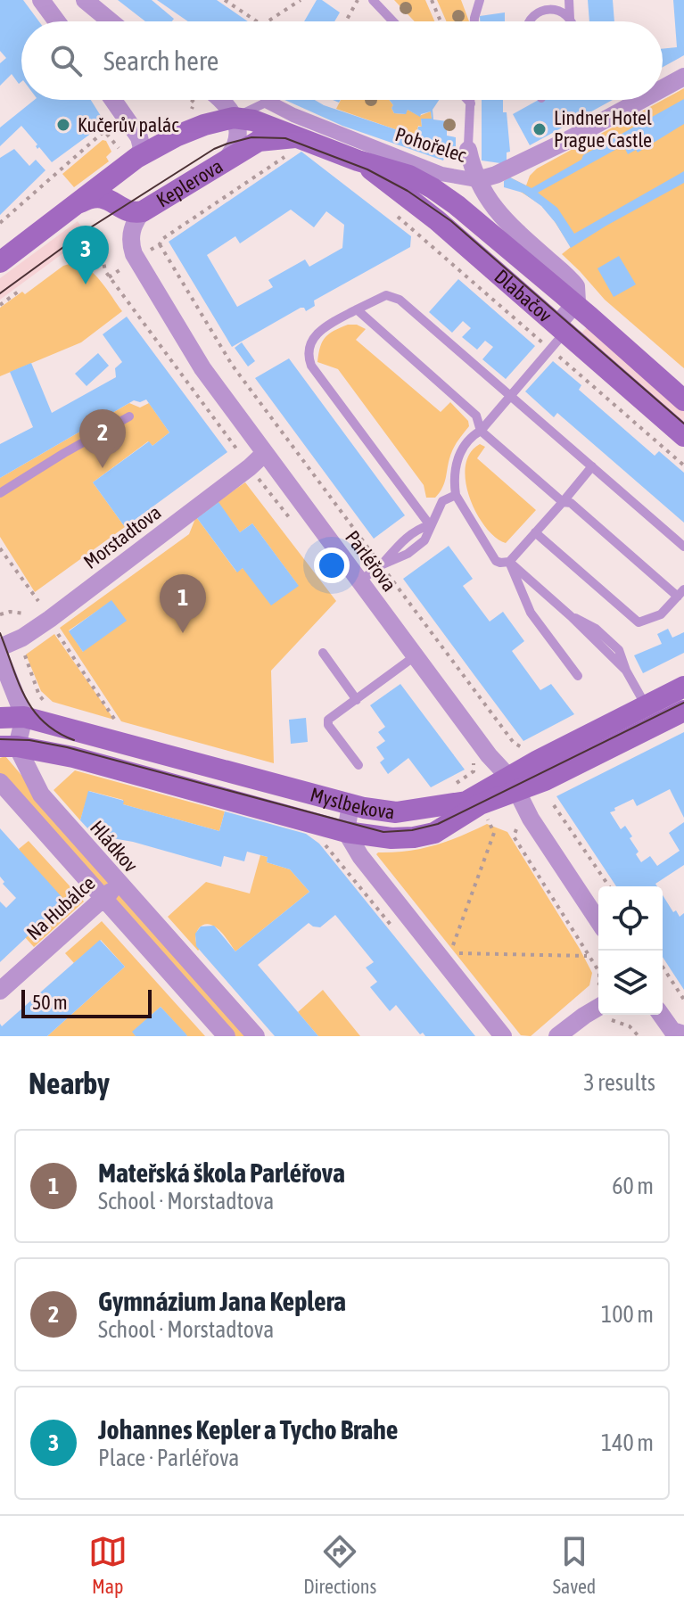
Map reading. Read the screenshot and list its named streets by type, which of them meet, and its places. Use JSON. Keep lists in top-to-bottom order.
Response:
{
  "streets": {
    "main road": ["Keplerova", "Dlabačov", "Myslbekova"],
    "street": [
      "Pohořelec",
      "Morstadtova",
      "Parléřova",
      "Hládkov",
      "Na Hubálce"
    ]
  },
  "crossings": [
    ["Pohořelec", "Dlabačov"],
    ["Keplerova", "Dlabačov"],
    ["Keplerova", "Parléřova"],
    ["Morstadtova", "Parléřova"],
    ["Parléřova", "Myslbekova"],
    ["Myslbekova", "Hládkov"],
    ["Hládkov", "Na Hubálce"]
  ],
  "places": ["Kučerův palác", "Lindner Hotel Prague Castle"],
  "scale_bar": "50 m",
  "page": {
    "search": "Search here",
    "pins": ["3", "2", "1"],
    "scale": "50 m",
    "heading": ["Nearby", "3 results"],
    "list": [
      {
        "mark": "1",
        "name": "Mateřská škola Parléřova",
        "note": "School · Morstadtova",
        "value": "60 m"
      },
      {
        "mark": "2",
        "name": "Gymnázium Jana Keplera",
        "note": "School · Morstadtova",
        "value": "100 m"
      },
      {
        "mark": "3",
        "name": "Johannes Kepler a Tycho Brahe",
        "note": "Place · Parléřova",
        "value": "140 m"
      }
    ],
    "nav": ["Map", "Directions", "Saved"]
  }
}
